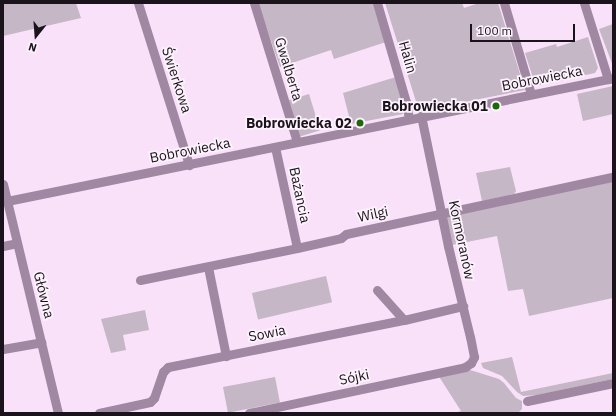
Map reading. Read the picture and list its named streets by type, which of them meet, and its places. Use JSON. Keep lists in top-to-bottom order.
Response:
{
  "streets": {
    "street": [
      "Halin",
      "Gwalberta",
      "Bobrowiecka",
      "Świerkowa",
      "Bażancia",
      "Wilgi",
      "Kormoranów",
      "Główna",
      "Sowia",
      "Sójki"
    ]
  },
  "crossings": [
    ["Halin", "Bobrowiecka"],
    ["Gwalberta", "Bobrowiecka"],
    ["Bobrowiecka", "Świerkowa"],
    ["Bobrowiecka", "Bażancia"],
    ["Bobrowiecka", "Kormoranów"],
    ["Bobrowiecka", "Główna"],
    ["Bażancia", "Wilgi"],
    ["Wilgi", "Kormoranów"],
    ["Kormoranów", "Sowia"],
    ["Kormoranów", "Sójki"]
  ],
  "places": ["Bobrowiecka 01", "Bobrowiecka 02"],
  "scale_bar": "100 m",
  "north": "bottom"
}
